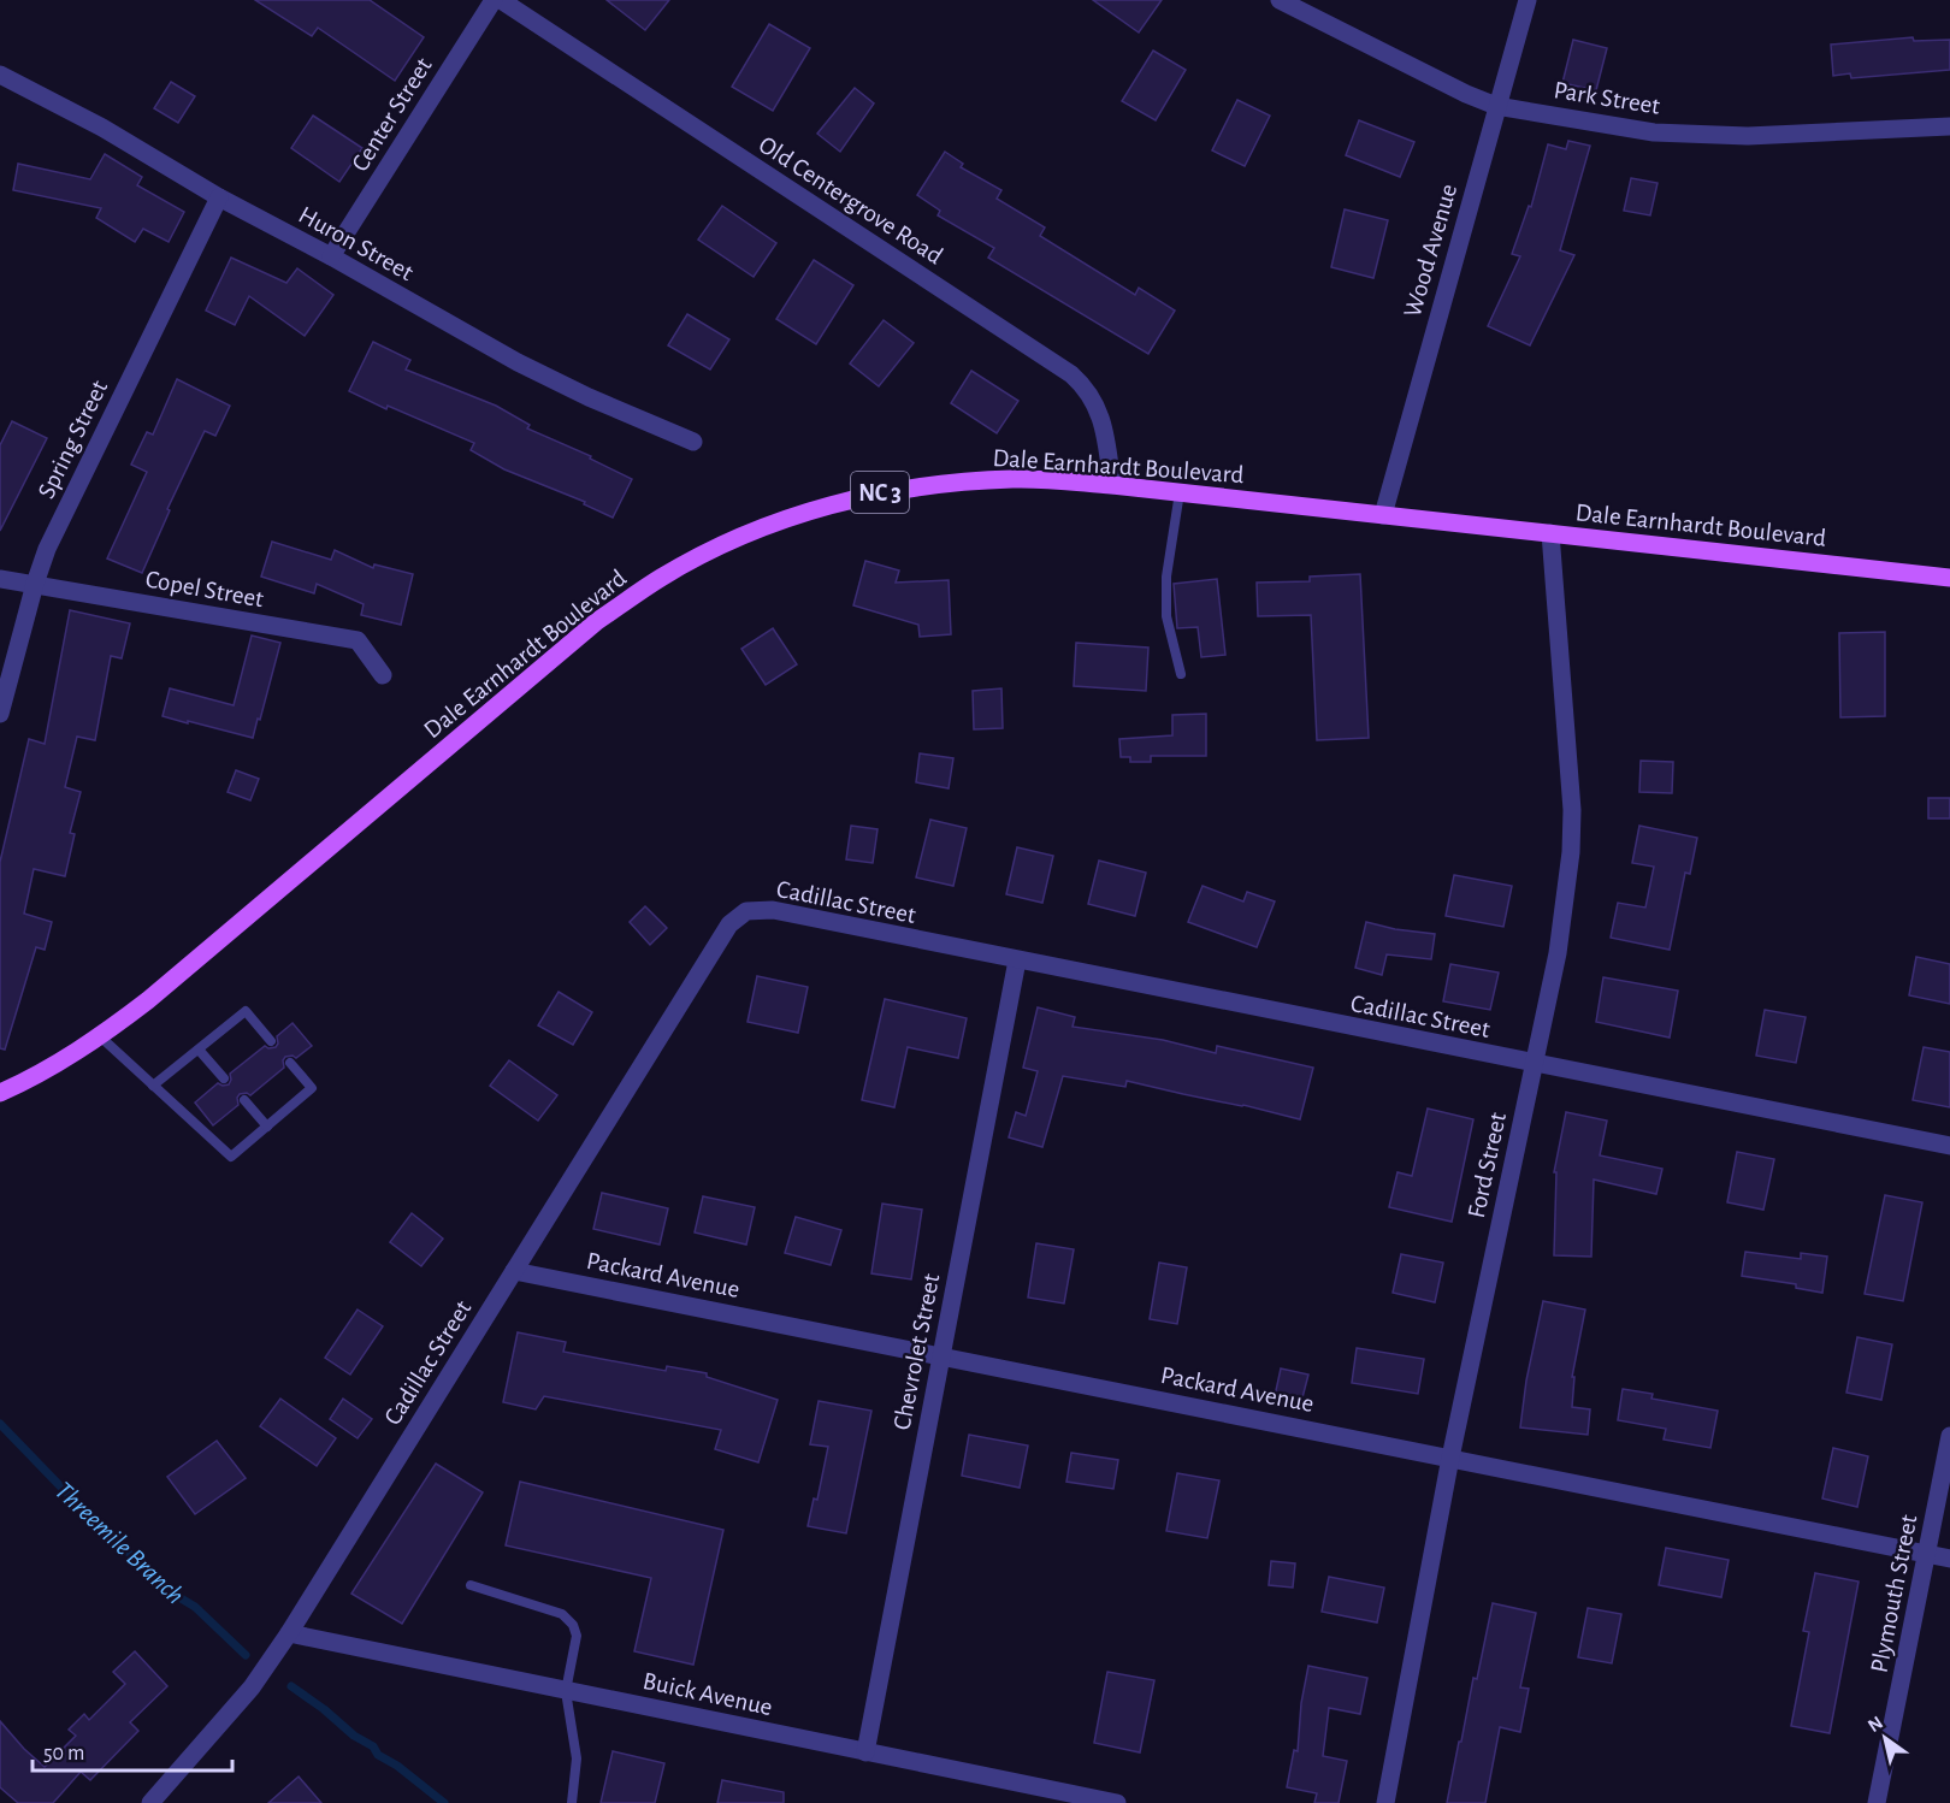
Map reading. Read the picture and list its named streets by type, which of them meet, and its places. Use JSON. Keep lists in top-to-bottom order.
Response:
{
  "streets": {
    "main road": ["Dale Earnhardt Boulevard", "NC 3"],
    "street": [
      "Park Street",
      "Center Street",
      "Old Centergrove Road",
      "Huron Street",
      "Wood Avenue",
      "Spring Street",
      "Copel Street",
      "Cadillac Street",
      "Ford Street",
      "Packard Avenue",
      "Chevrolet Street",
      "Plymouth Street",
      "Buick Avenue"
    ]
  },
  "crossings": [
    ["Park Street", "Wood Avenue"],
    ["Center Street", "Huron Street"],
    ["Old Centergrove Road", "Dale Earnhardt Boulevard"],
    ["Huron Street", "Spring Street"],
    ["Wood Avenue", "Dale Earnhardt Boulevard"],
    ["Spring Street", "Copel Street"],
    ["Dale Earnhardt Boulevard", "Ford Street"],
    ["Cadillac Street", "Ford Street"],
    ["Cadillac Street", "Packard Avenue"],
    ["Cadillac Street", "Chevrolet Street"],
    ["Cadillac Street", "Buick Avenue"],
    ["Ford Street", "Packard Avenue"],
    ["Packard Avenue", "Chevrolet Street"],
    ["Packard Avenue", "Plymouth Street"],
    ["Chevrolet Street", "Buick Avenue"]
  ],
  "water": ["Threemile Branch"],
  "scale_bar": "50 m",
  "north": "top left"
}
